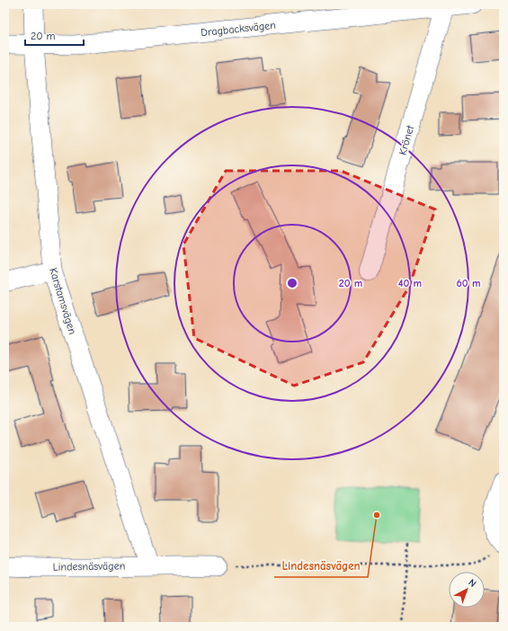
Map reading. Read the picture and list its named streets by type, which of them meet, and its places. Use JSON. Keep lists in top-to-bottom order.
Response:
{
  "streets": {
    "street": [
      "Dragbacksvägen",
      "Krönet",
      "Karstamsvägen",
      "Lindesnäsvägen"
    ]
  },
  "crossings": [
    ["Dragbacksvägen", "Krönet"],
    ["Dragbacksvägen", "Karstamsvägen"],
    ["Karstamsvägen", "Lindesnäsvägen"]
  ],
  "places": ["Lindesnäsvägen"],
  "scale_bar": "20 m",
  "north": "top right",
  "rings": ["20 m", "40 m", "60 m"]
}
